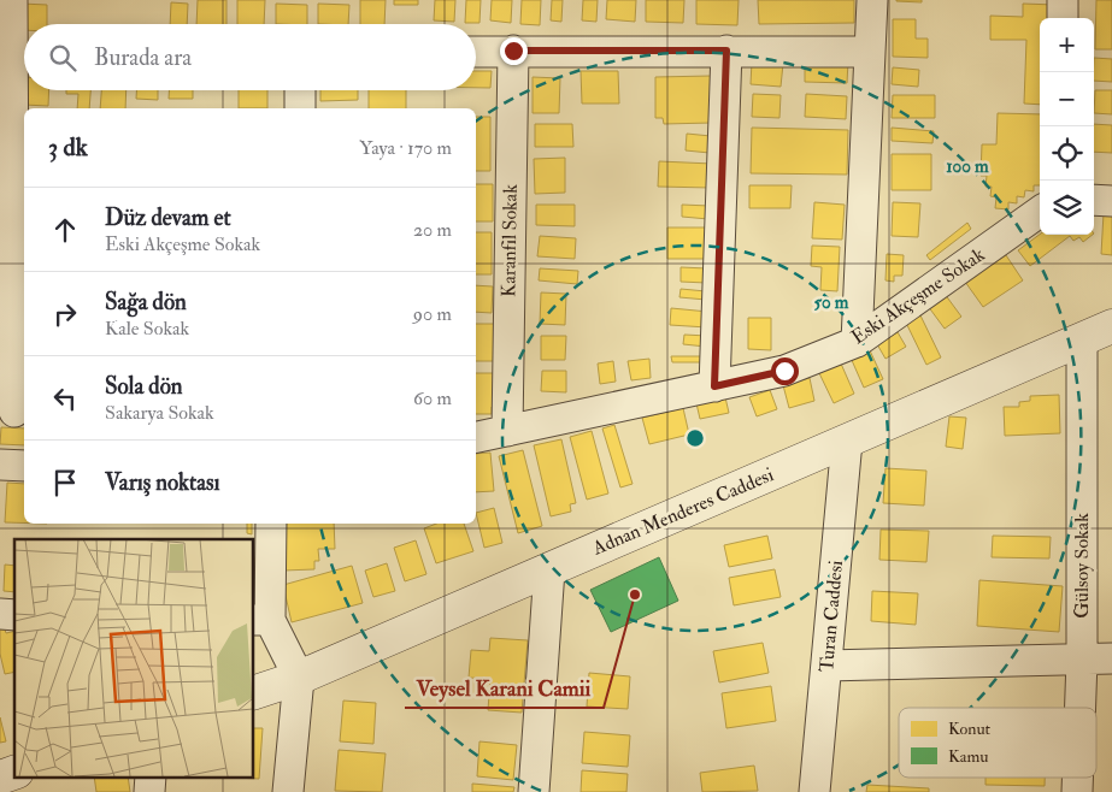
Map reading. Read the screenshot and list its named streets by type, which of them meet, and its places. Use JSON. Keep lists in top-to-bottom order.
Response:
{
  "streets": {
    "street": [
      "Karanfil Sokak",
      "Eski Akçeşme Sokak",
      "Adnan Menderes Caddesi",
      "Gülsoy Sokak",
      "Turan Caddesi"
    ]
  },
  "crossings": [
    ["Karanfil Sokak", "Eski Akçeşme Sokak"],
    ["Adnan Menderes Caddesi", "Gülsoy Sokak"],
    ["Adnan Menderes Caddesi", "Turan Caddesi"]
  ],
  "places": ["Veysel Karani Camii"],
  "legend": ["Konut", "Kamu"],
  "page": {
    "map_buttons": ["+", "−"],
    "search": "Burada ara",
    "heading": ["3 dk", "Yaya · 170 m"],
    "list": [
      ["Düz devam et", "Eski Akçeşme Sokak", "20 m"],
      ["Sağa dön", "Kale Sokak", "90 m"],
      ["Sola dön", "Sakarya Sokak", "60 m"],
      "Varış noktası"
    ]
  },
  "rings": ["100 m", "50 m"]
}
